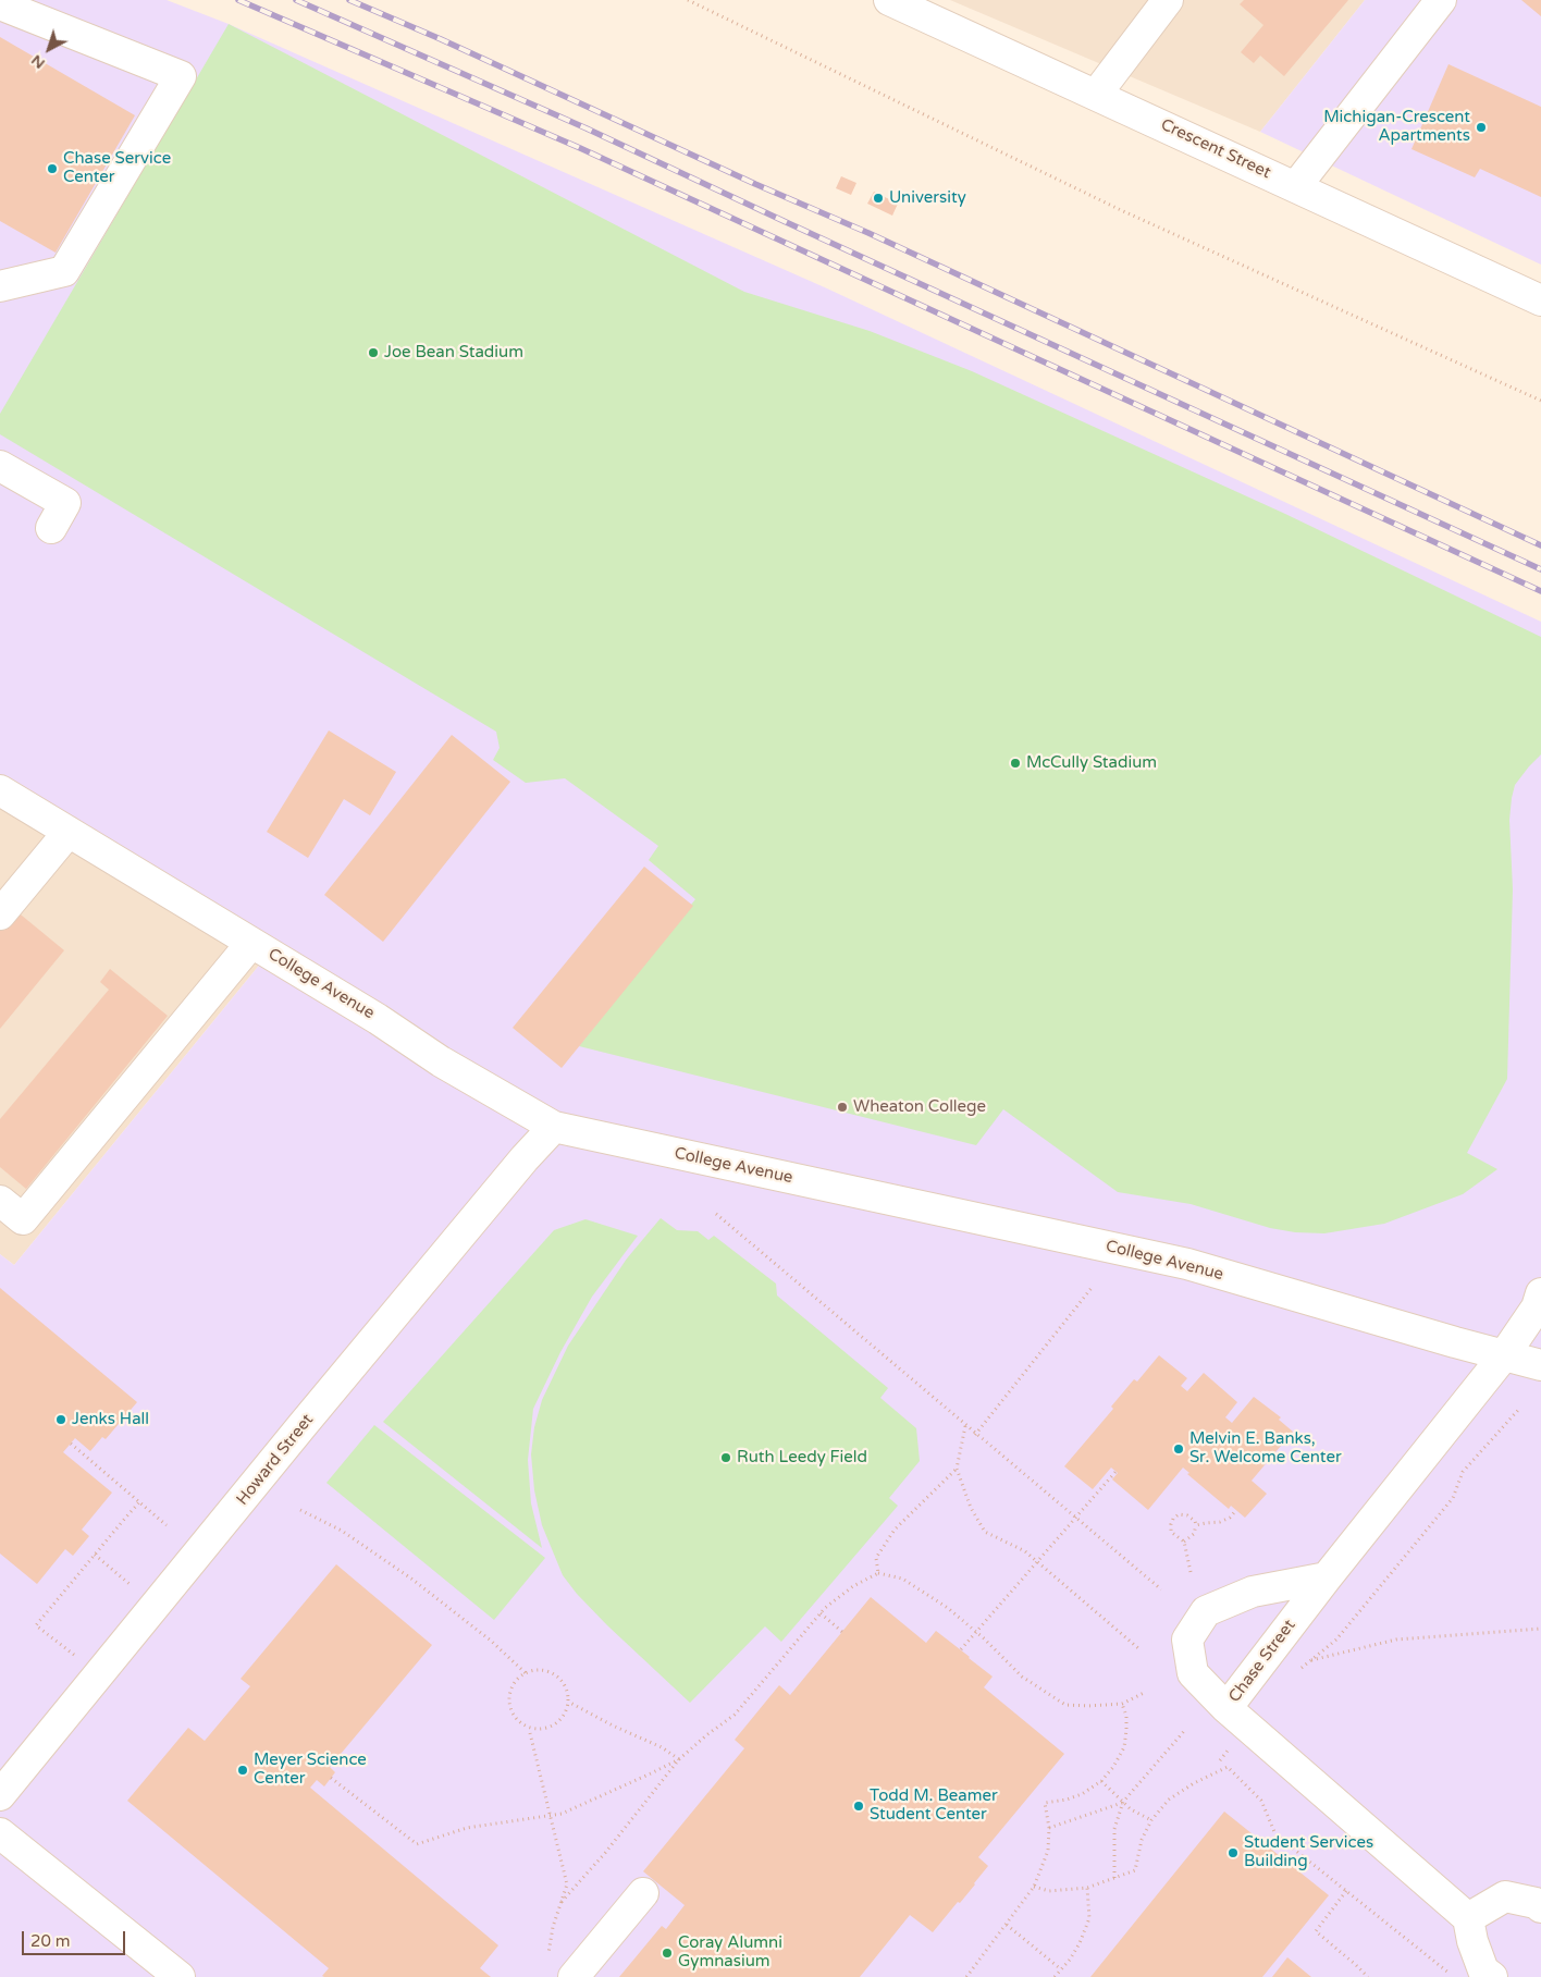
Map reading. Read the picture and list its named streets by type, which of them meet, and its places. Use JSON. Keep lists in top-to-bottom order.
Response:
{
  "streets": {
    "street": [
      "Crescent Street",
      "College Avenue",
      "Howard Street",
      "Chase Street"
    ]
  },
  "crossings": [
    ["College Avenue", "Howard Street"],
    ["College Avenue", "Chase Street"]
  ],
  "places": [
    "Michigan-Crescent Apartments",
    "Chase Service Center",
    "University",
    "Joe Bean Stadium",
    "McCully Stadium",
    "Wheaton College",
    "Jenks Hall",
    "Melvin E. Banks, Sr. Welcome Center",
    "Ruth Leedy Field",
    "Meyer Science Center",
    "Todd M. Beamer Student Center",
    "Student Services Building",
    "Coray Alumni Gymnasium"
  ],
  "scale_bar": "20 m",
  "north": "bottom left"
}
